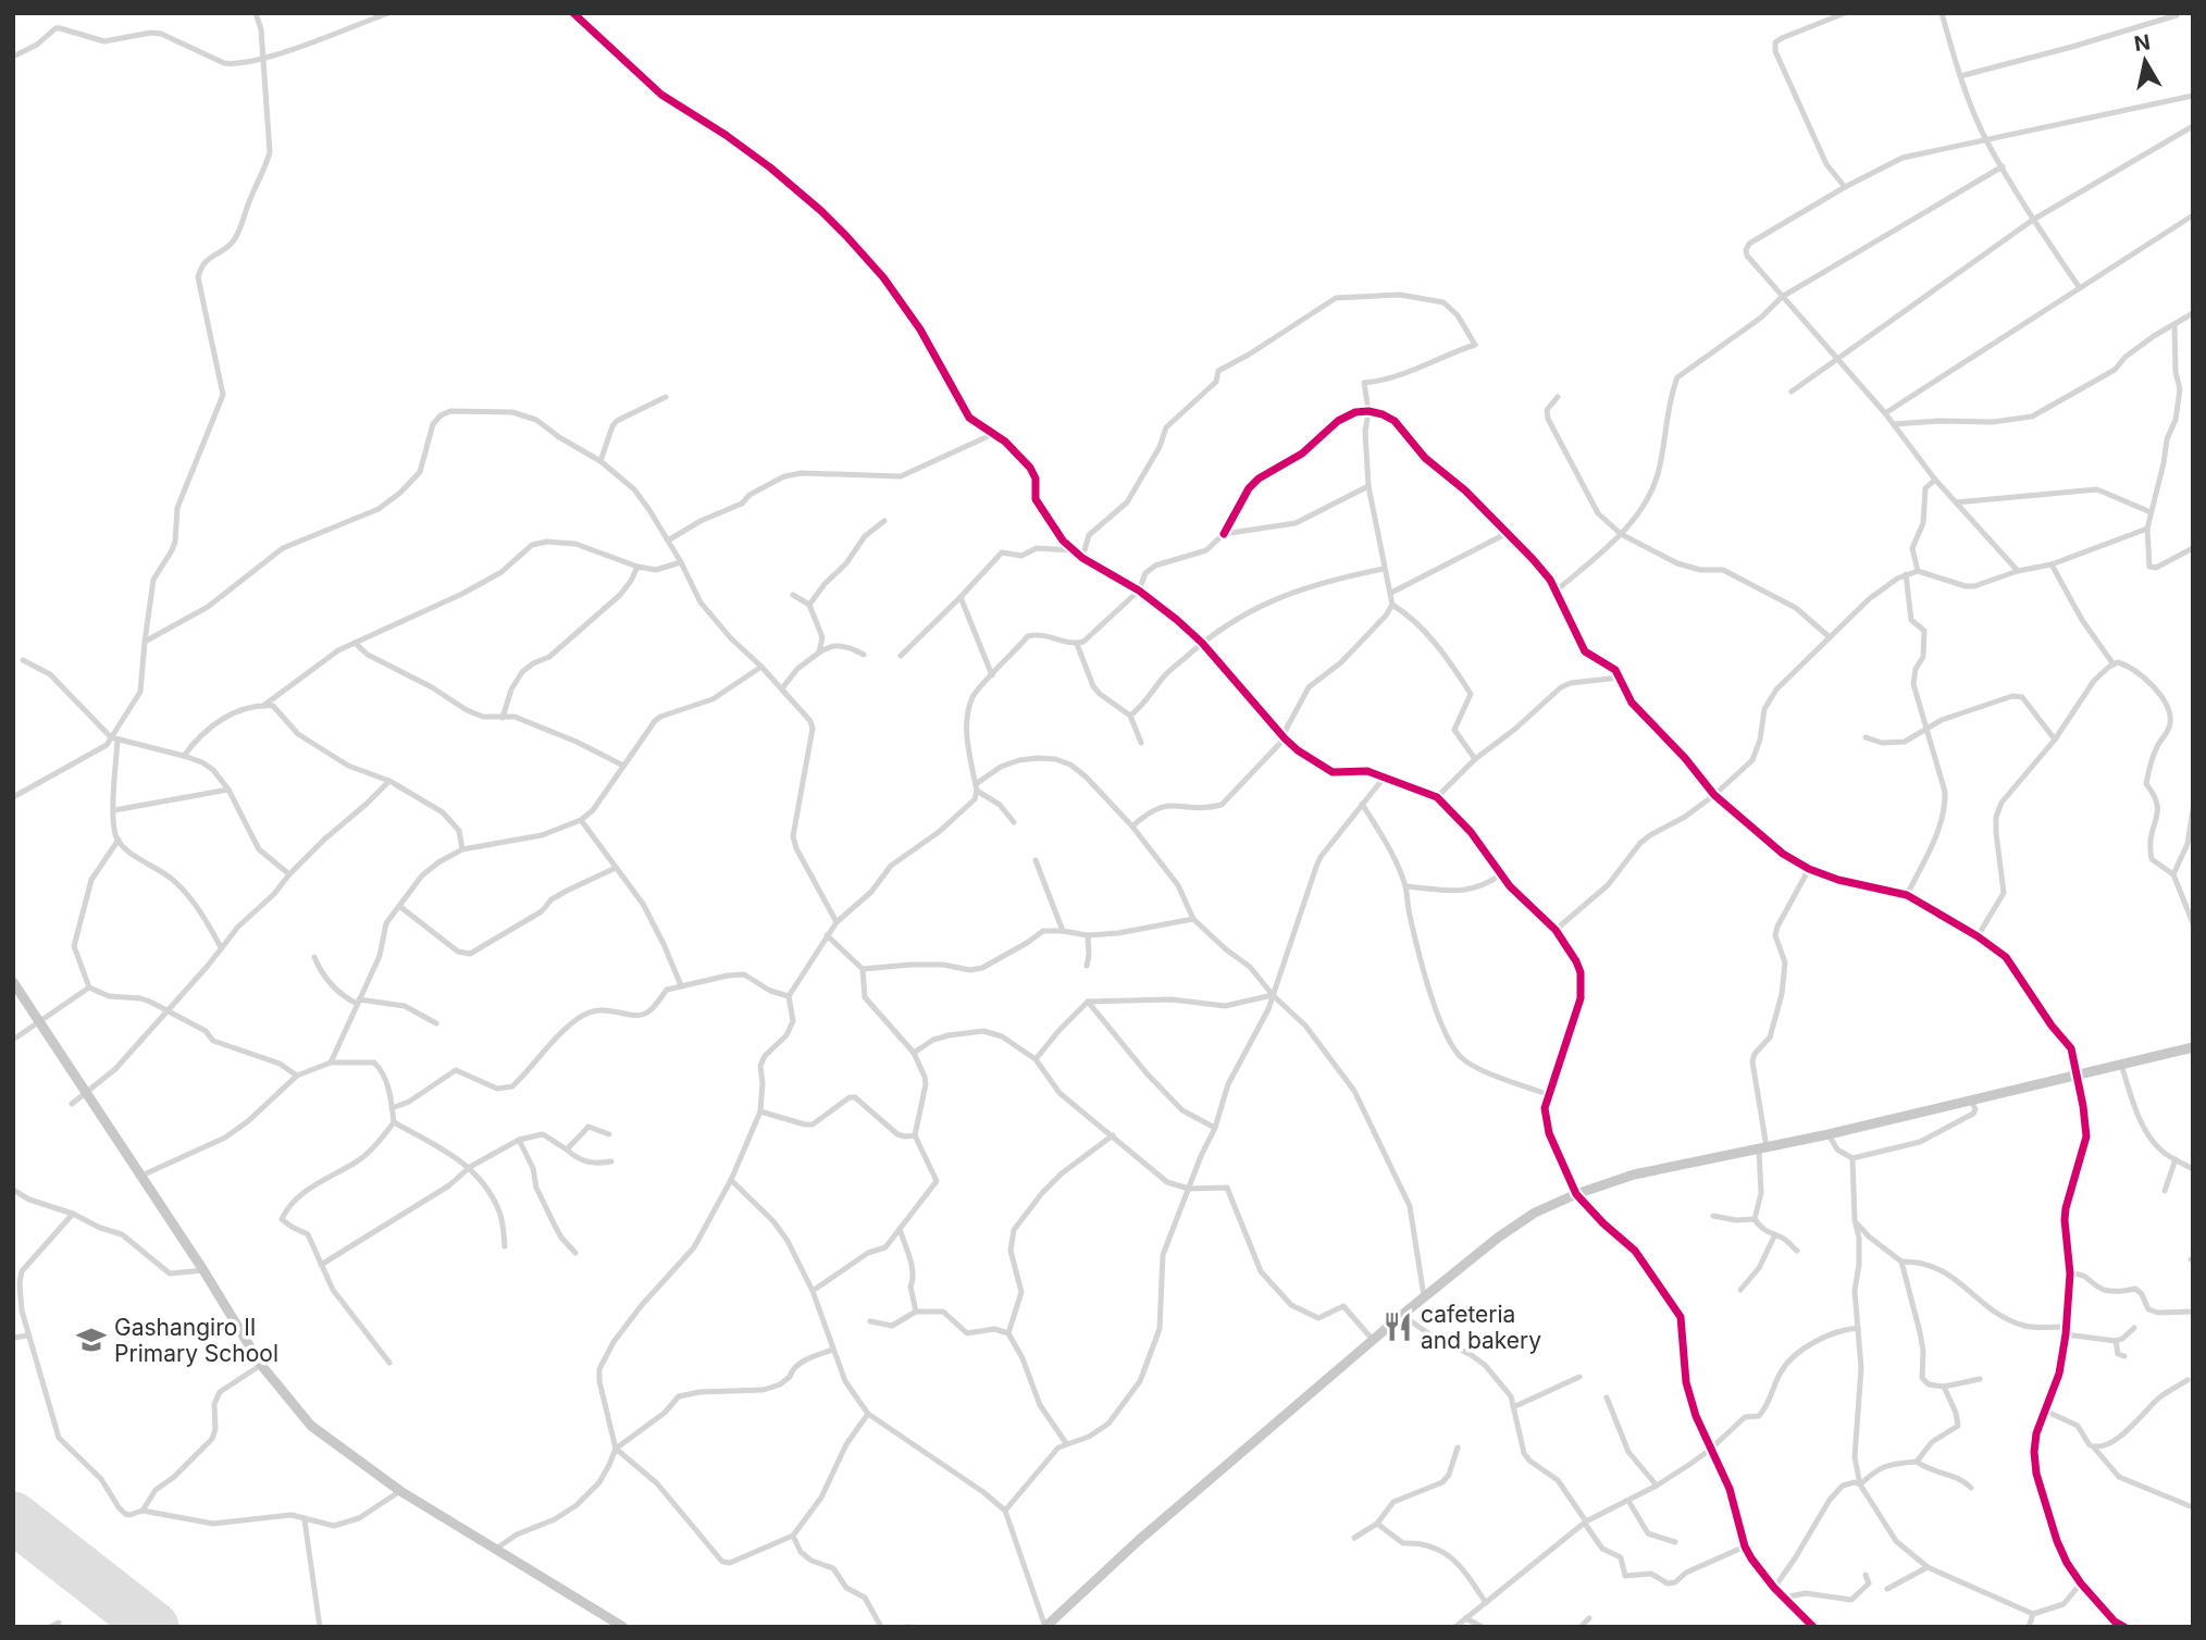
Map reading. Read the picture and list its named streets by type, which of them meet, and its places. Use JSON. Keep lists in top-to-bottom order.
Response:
{
  "places": {
    "restaurant": ["cafeteria and bakery"],
    "school or university": ["Gashangiro II Primary School"]
  },
  "north": "top"
}
